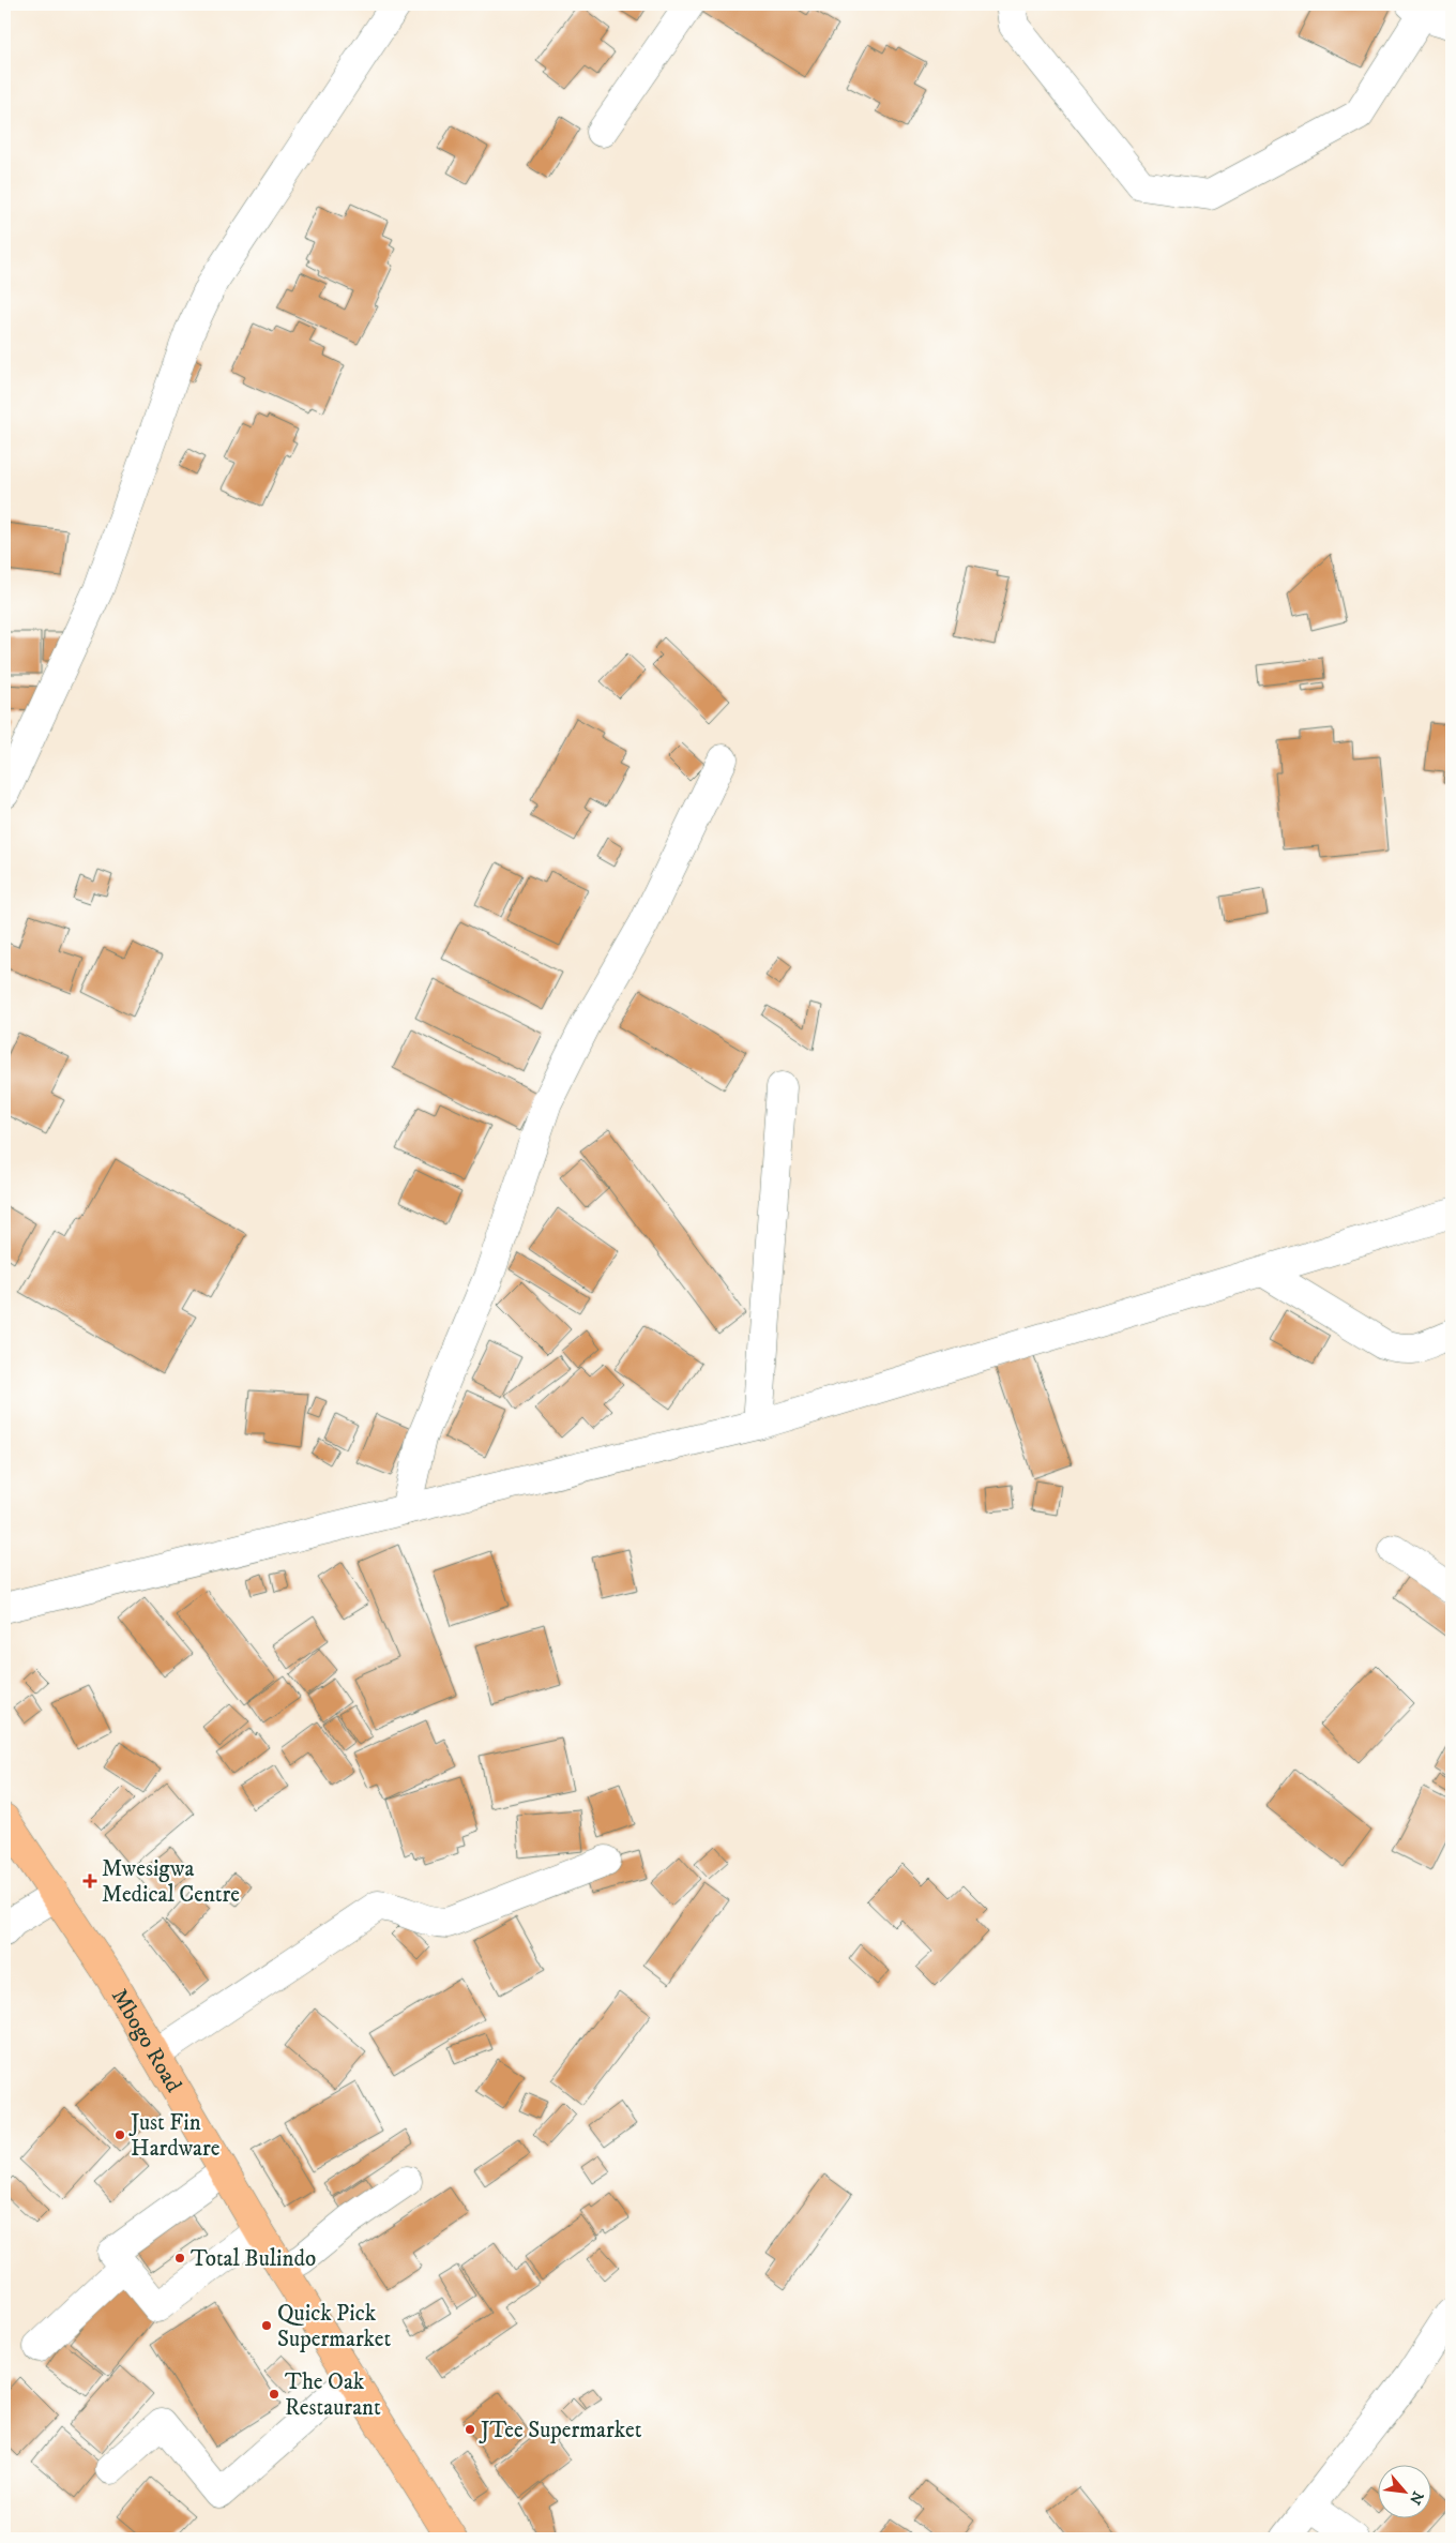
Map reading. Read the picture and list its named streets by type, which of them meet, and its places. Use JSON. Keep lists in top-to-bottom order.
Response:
{
  "streets": {
    "main road": ["Mbogo Road"]
  },
  "places": {
    "health": ["Mwesigwa Medical Centre"],
    "other": [
      "Just Fin Hardware",
      "Total Bulindo",
      "Quick Pick Supermarket",
      "The Oak Restaurant",
      "JTee Supermarket"
    ]
  },
  "north": "bottom right"
}
